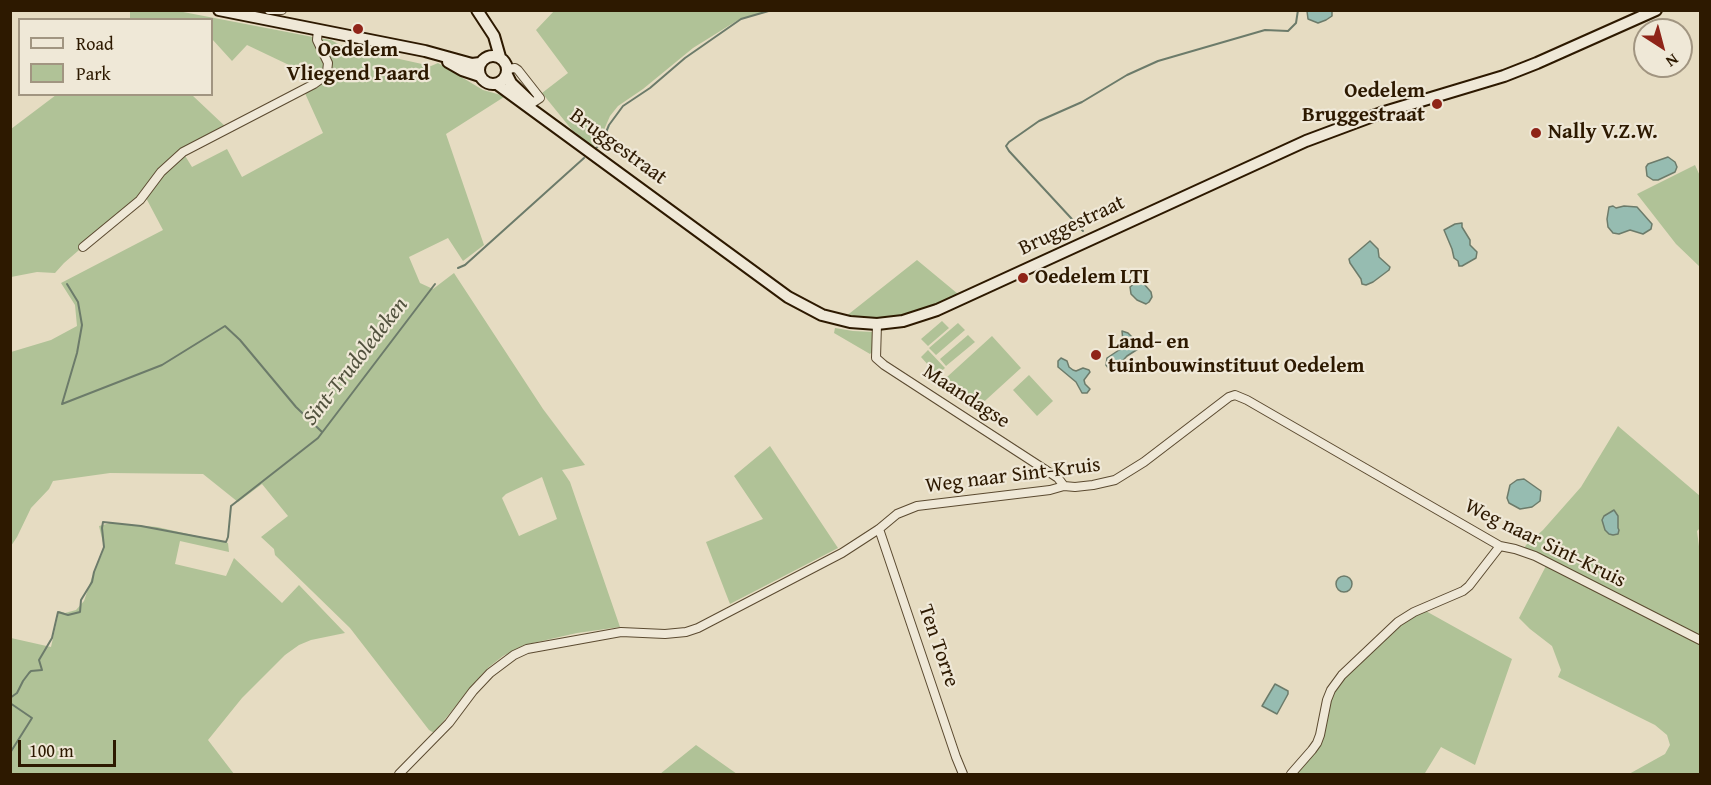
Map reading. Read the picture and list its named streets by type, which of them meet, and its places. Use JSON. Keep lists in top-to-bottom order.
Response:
{
  "streets": {
    "main road": ["Bruggestraat"],
    "street": ["Maandagse", "Weg naar Sint-Kruis", "Ten Torre"]
  },
  "crossings": [
    ["Bruggestraat", "Maandagse"],
    ["Maandagse", "Weg naar Sint-Kruis"],
    ["Weg naar Sint-Kruis", "Ten Torre"]
  ],
  "water": ["Sint-Trudoledeken"],
  "places": [
    "Oedelem Vliegend Paard",
    "Oedelem Bruggestraat",
    "Nally V.Z.W.",
    "Oedelem LTI",
    "Land- en tuinbouwinstituut Oedelem"
  ],
  "legend": ["Road", "Park"],
  "scale_bar": "100 m",
  "north": "bottom right"
}
